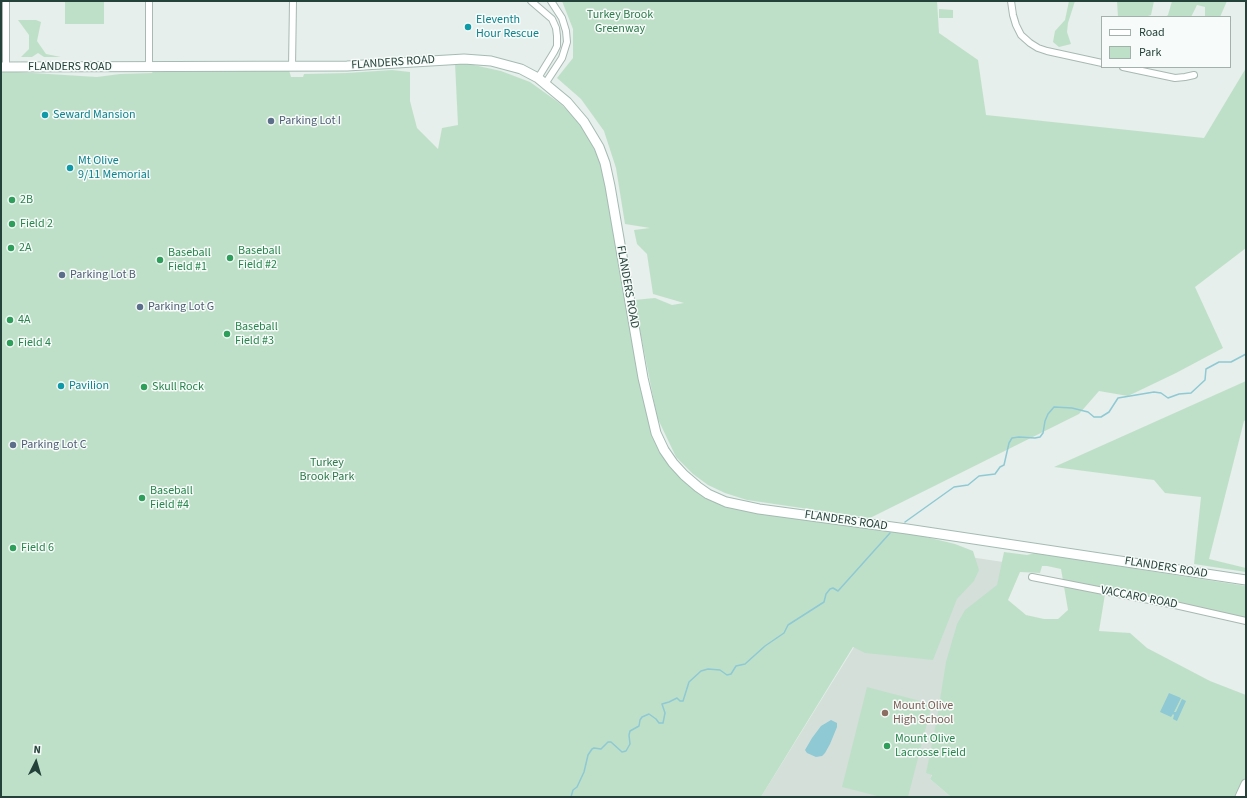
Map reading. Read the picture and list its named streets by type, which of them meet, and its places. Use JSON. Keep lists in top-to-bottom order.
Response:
{
  "streets": {
    "main road": ["FLANDERS ROAD"],
    "street": ["VACCARO ROAD"]
  },
  "parks": ["Turkey Brook Greenway", "Turkey Brook Park"],
  "places": [
    "Eleventh Hour Rescue",
    "Seward Mansion",
    "Parking Lot I",
    "Mt Olive 9/11 Memorial",
    "2B",
    "Field 2",
    "2A",
    "Baseball Field #2",
    "Baseball Field #1",
    "Parking Lot B",
    "Parking Lot G",
    "4A",
    "Baseball Field #3",
    "Field 4",
    "Pavilion",
    "Skull Rock",
    "Parking Lot C",
    "Baseball Field #4",
    "Field 6",
    "Mount Olive High School",
    "Mount Olive Lacrosse Field"
  ],
  "legend": ["Road", "Park"],
  "north": "top"
}
